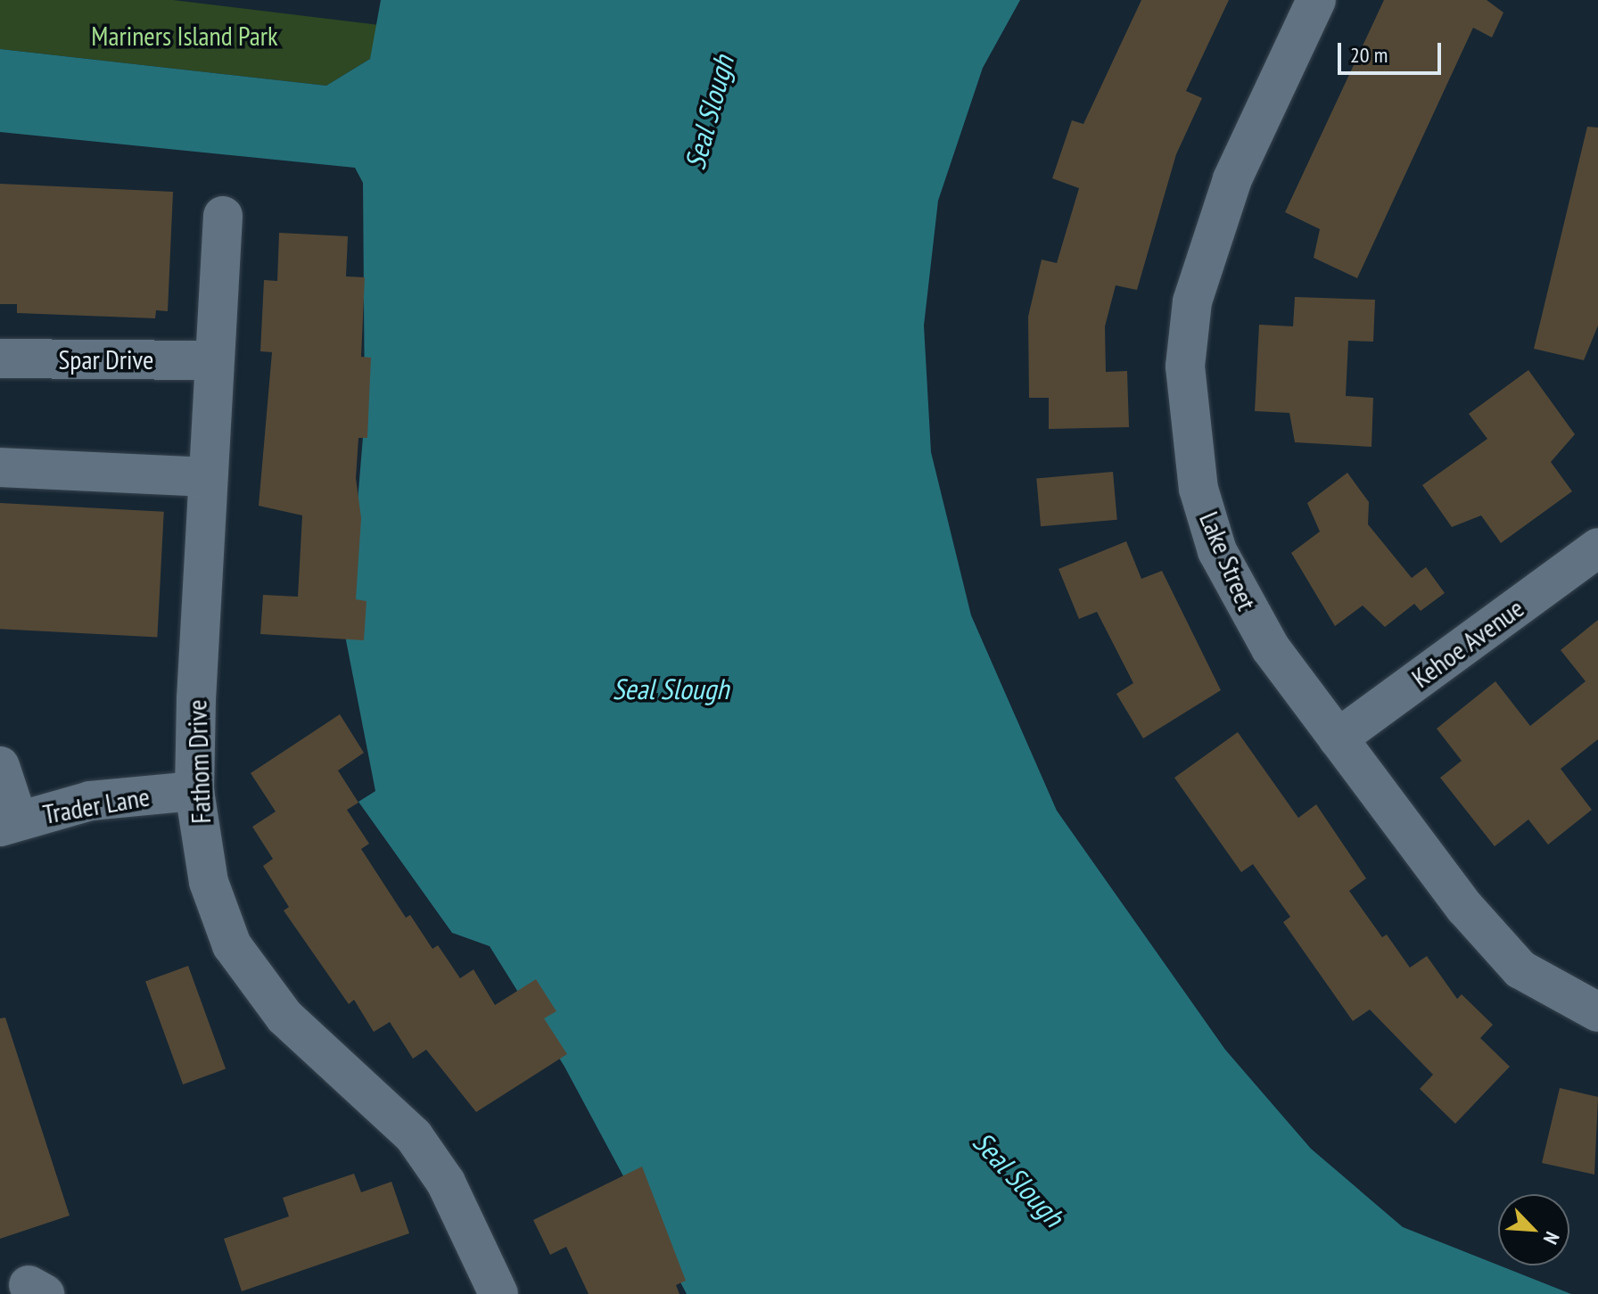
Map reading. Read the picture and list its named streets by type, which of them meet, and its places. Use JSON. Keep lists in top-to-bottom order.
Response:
{
  "streets": {
    "street": [
      "Spar Drive",
      "Lake Street",
      "Kehoe Avenue",
      "Fathom Drive",
      "Trader Lane"
    ]
  },
  "crossings": [
    ["Spar Drive", "Fathom Drive"],
    ["Lake Street", "Kehoe Avenue"],
    ["Fathom Drive", "Trader Lane"]
  ],
  "water": ["Seal Slough"],
  "parks": ["Mariners Island Park"],
  "scale_bar": "20 m",
  "north": "bottom right"
}
